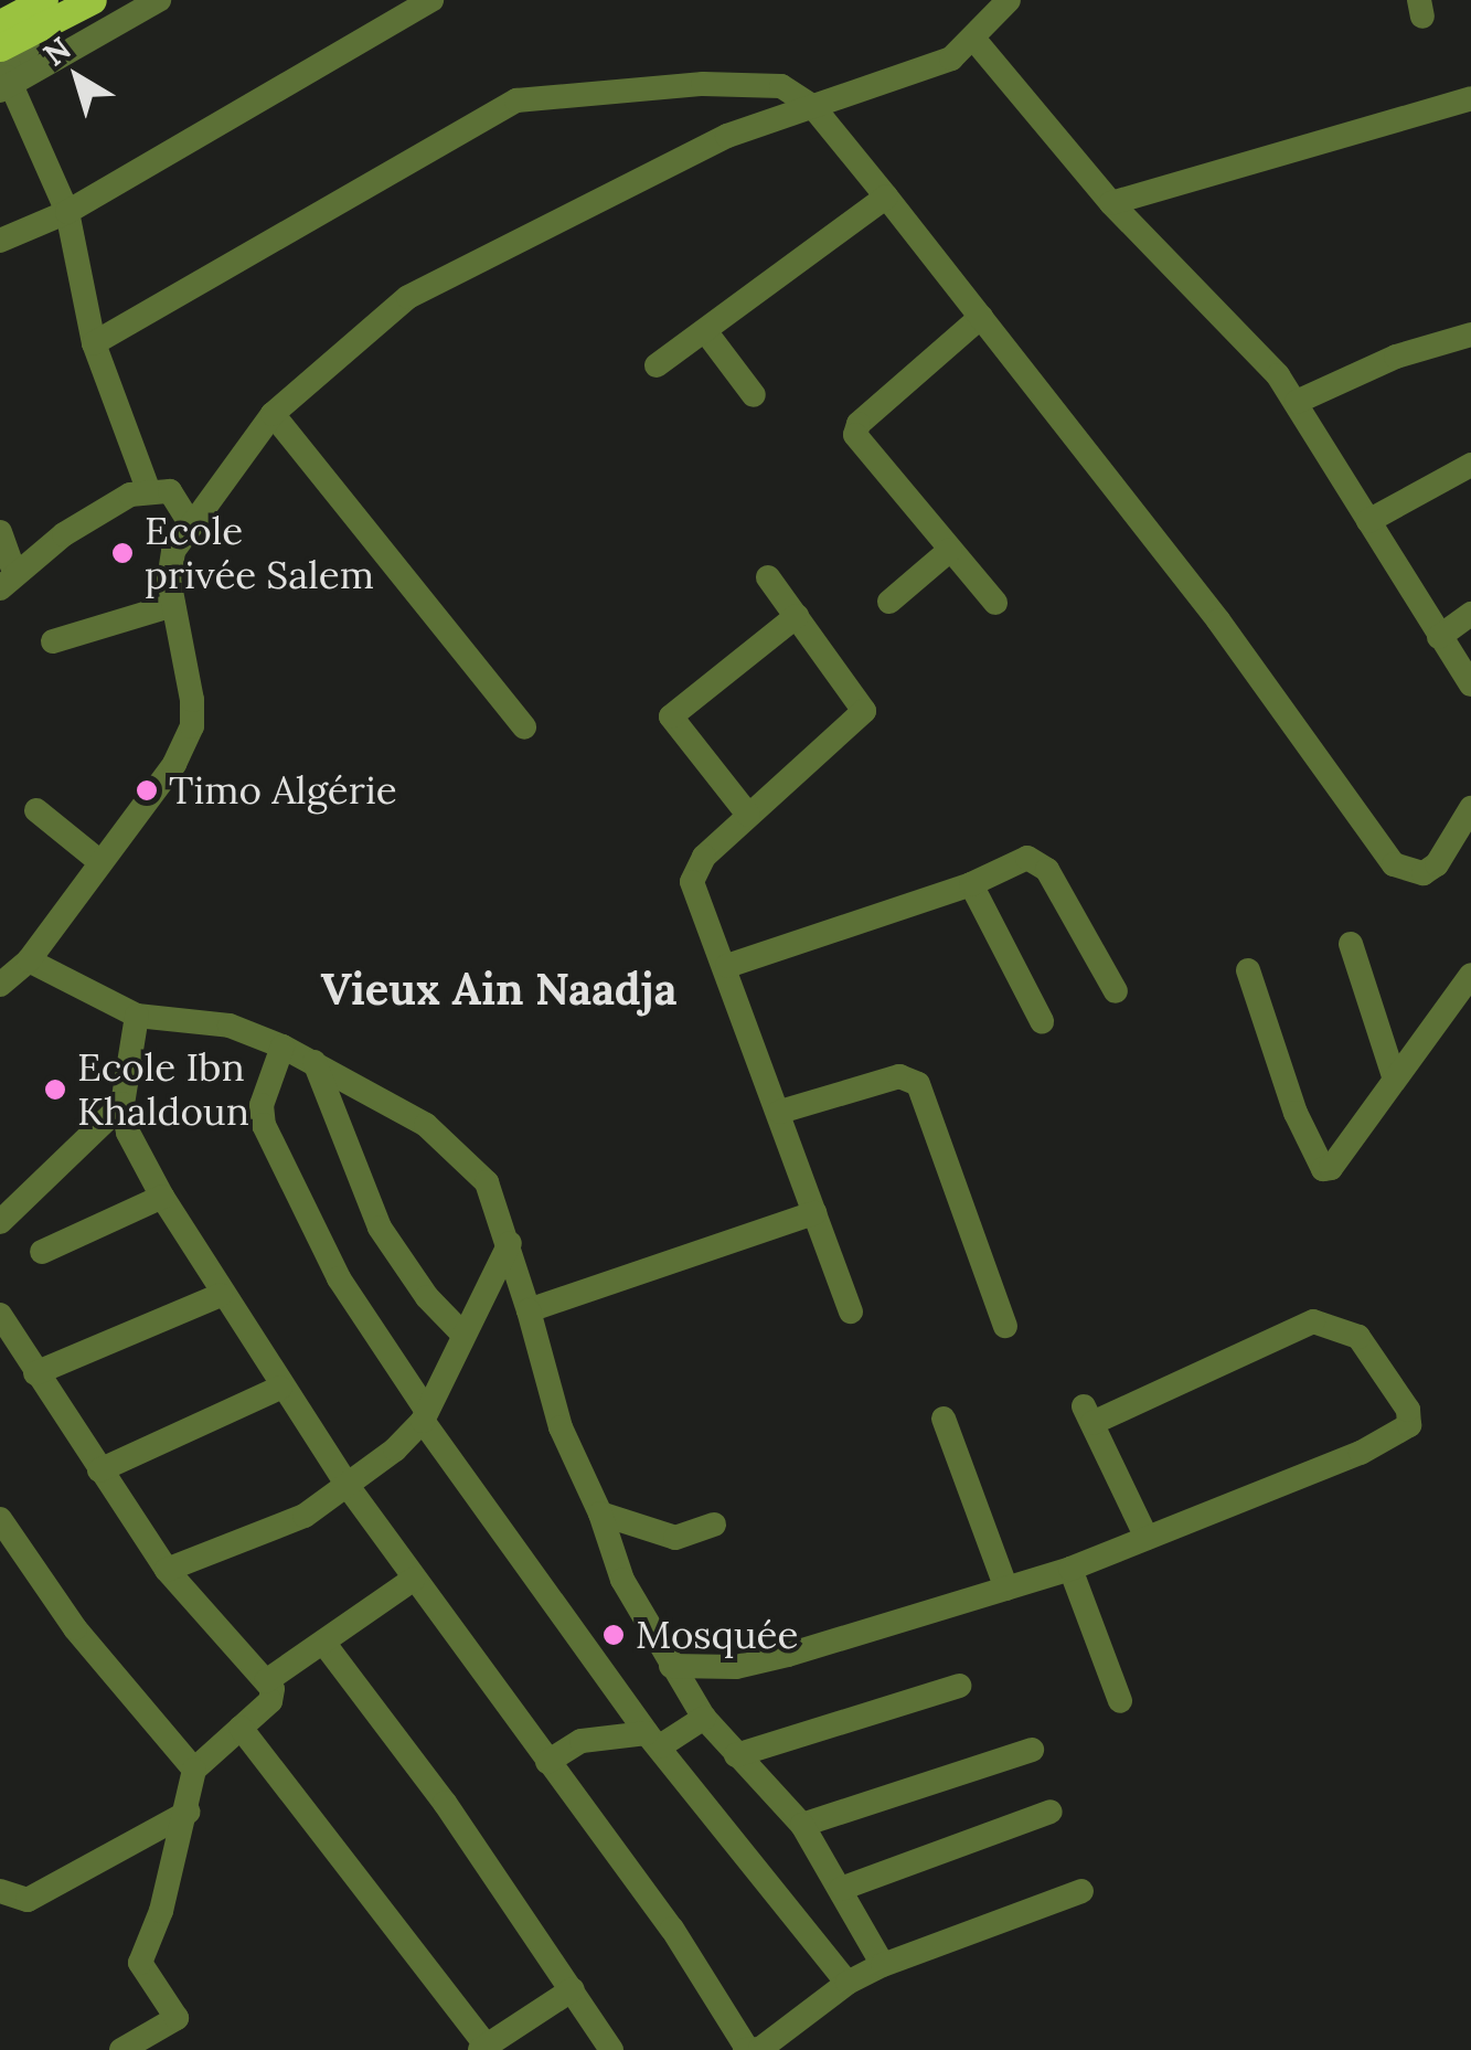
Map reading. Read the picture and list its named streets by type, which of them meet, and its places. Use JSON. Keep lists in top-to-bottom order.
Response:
{
  "districts": ["Vieux Ain Naadja"],
  "places": [
    "Ecole privée Salem",
    "Timo Algérie",
    "Ecole Ibn Khaldoun",
    "Mosquée"
  ],
  "north": "top left"
}
